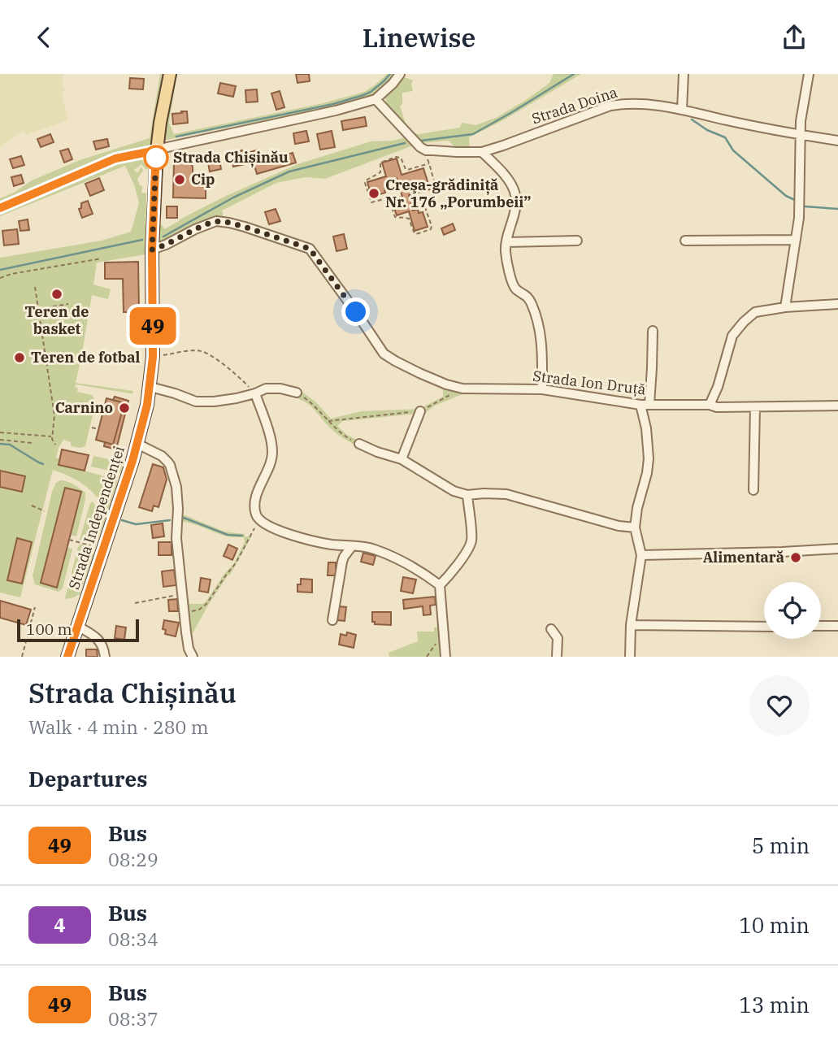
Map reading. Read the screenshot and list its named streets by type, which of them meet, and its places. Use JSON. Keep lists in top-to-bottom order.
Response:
{
  "streets": {
    "main road": ["Strada Independenței"],
    "street": ["Strada Doina", "Strada Ion Druță"]
  },
  "crossings": [
    ["Strada Ion Druță", "Strada Independenței"]
  ],
  "places": [
    "Strada Chișinău",
    "Cip",
    "Creşa-grădiniţă Nr. 176 „Porumbeii”",
    "Teren de basket",
    "Teren de fotbal",
    "Carnino",
    "Alimentară"
  ],
  "lines": ["bus line 49"],
  "scale_bar": "100 m",
  "page": {
    "header": "Linewise",
    "on_map": "49",
    "scale": "100 m",
    "heading": [
      ["Strada Chișinău", "Walk · 4 min · 280 m"],
      "Departures"
    ],
    "list": [
      {
        "mark": "49",
        "name": "Bus",
        "note": "08:29",
        "value": "5 min"
      },
      {
        "mark": "4",
        "name": "Bus",
        "note": "08:34",
        "value": "10 min"
      },
      {
        "mark": "49",
        "name": "Bus",
        "note": "08:37",
        "value": "13 min"
      }
    ]
  }
}
